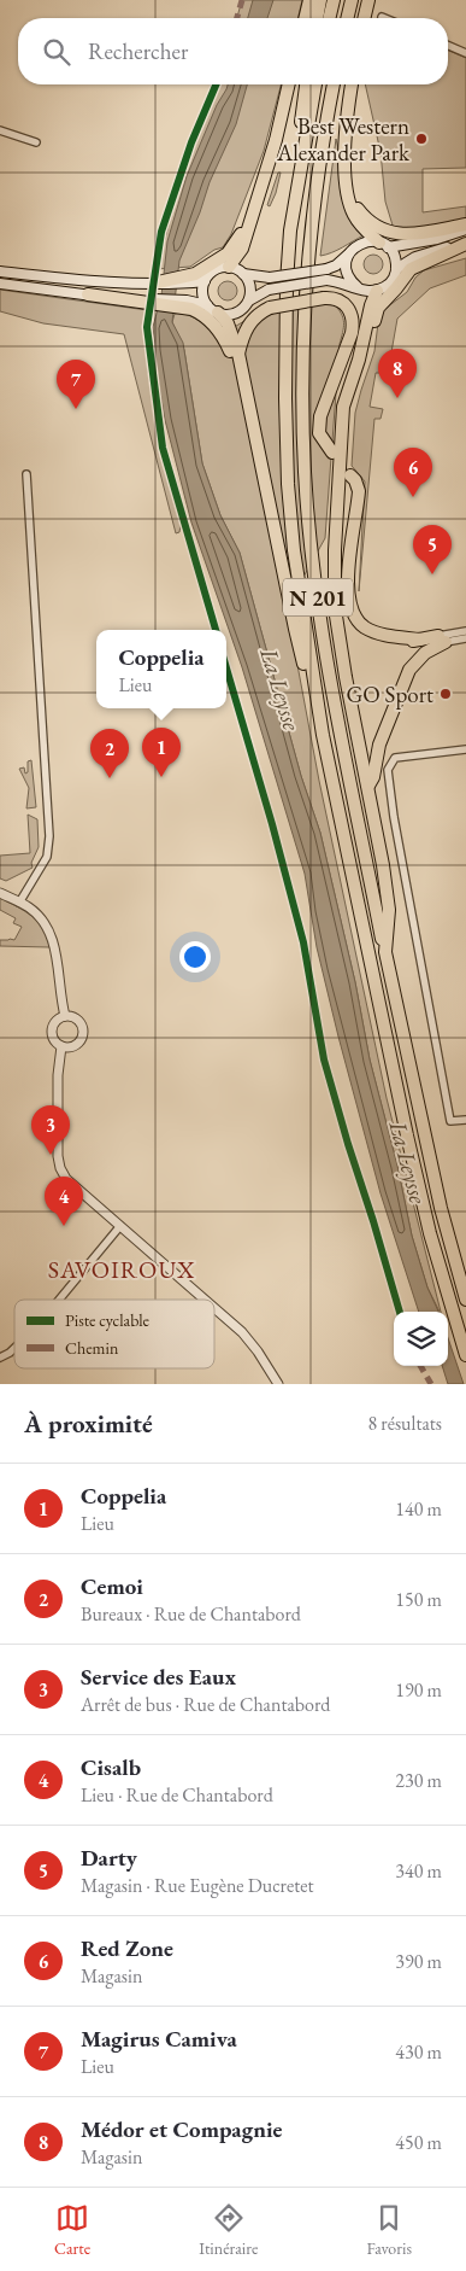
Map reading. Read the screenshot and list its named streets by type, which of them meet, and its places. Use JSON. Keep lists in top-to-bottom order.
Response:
{
  "streets": {
    "highway": ["N 201"]
  },
  "districts": ["SAVOIROUX"],
  "water": ["La Leysse"],
  "places": ["Best Western Alexander Park", "GO Sport"],
  "legend": ["Piste cyclable", "Chemin"],
  "page": {
    "search": "Rechercher",
    "pins": [
      "8",
      "7",
      "6",
      "5",
      "1",
      "2",
      "3",
      "4"
    ],
    "popup": ["Coppelia", "Lieu"],
    "heading": ["À proximité", "8 résultats"],
    "list": [
      {
        "mark": "1",
        "name": "Coppelia",
        "note": "Lieu",
        "value": "140 m"
      },
      {
        "mark": "2",
        "name": "Cemoi",
        "note": "Bureaux · Rue de Chantabord",
        "value": "150 m"
      },
      {
        "mark": "3",
        "name": "Service des Eaux",
        "note": "Arrêt de bus · Rue de Chantabord",
        "value": "190 m"
      },
      {
        "mark": "4",
        "name": "Cisalb",
        "note": "Lieu · Rue de Chantabord",
        "value": "230 m"
      },
      {
        "mark": "5",
        "name": "Darty",
        "note": "Magasin · Rue Eugène Ducretet",
        "value": "340 m"
      },
      {
        "mark": "6",
        "name": "Red Zone",
        "note": "Magasin",
        "value": "390 m"
      },
      {
        "mark": "7",
        "name": "Magirus Camiva",
        "note": "Lieu",
        "value": "430 m"
      },
      {
        "mark": "8",
        "name": "Médor et Compagnie",
        "note": "Magasin",
        "value": "450 m"
      }
    ],
    "nav": ["Carte", "Itinéraire", "Favoris"]
  }
}
